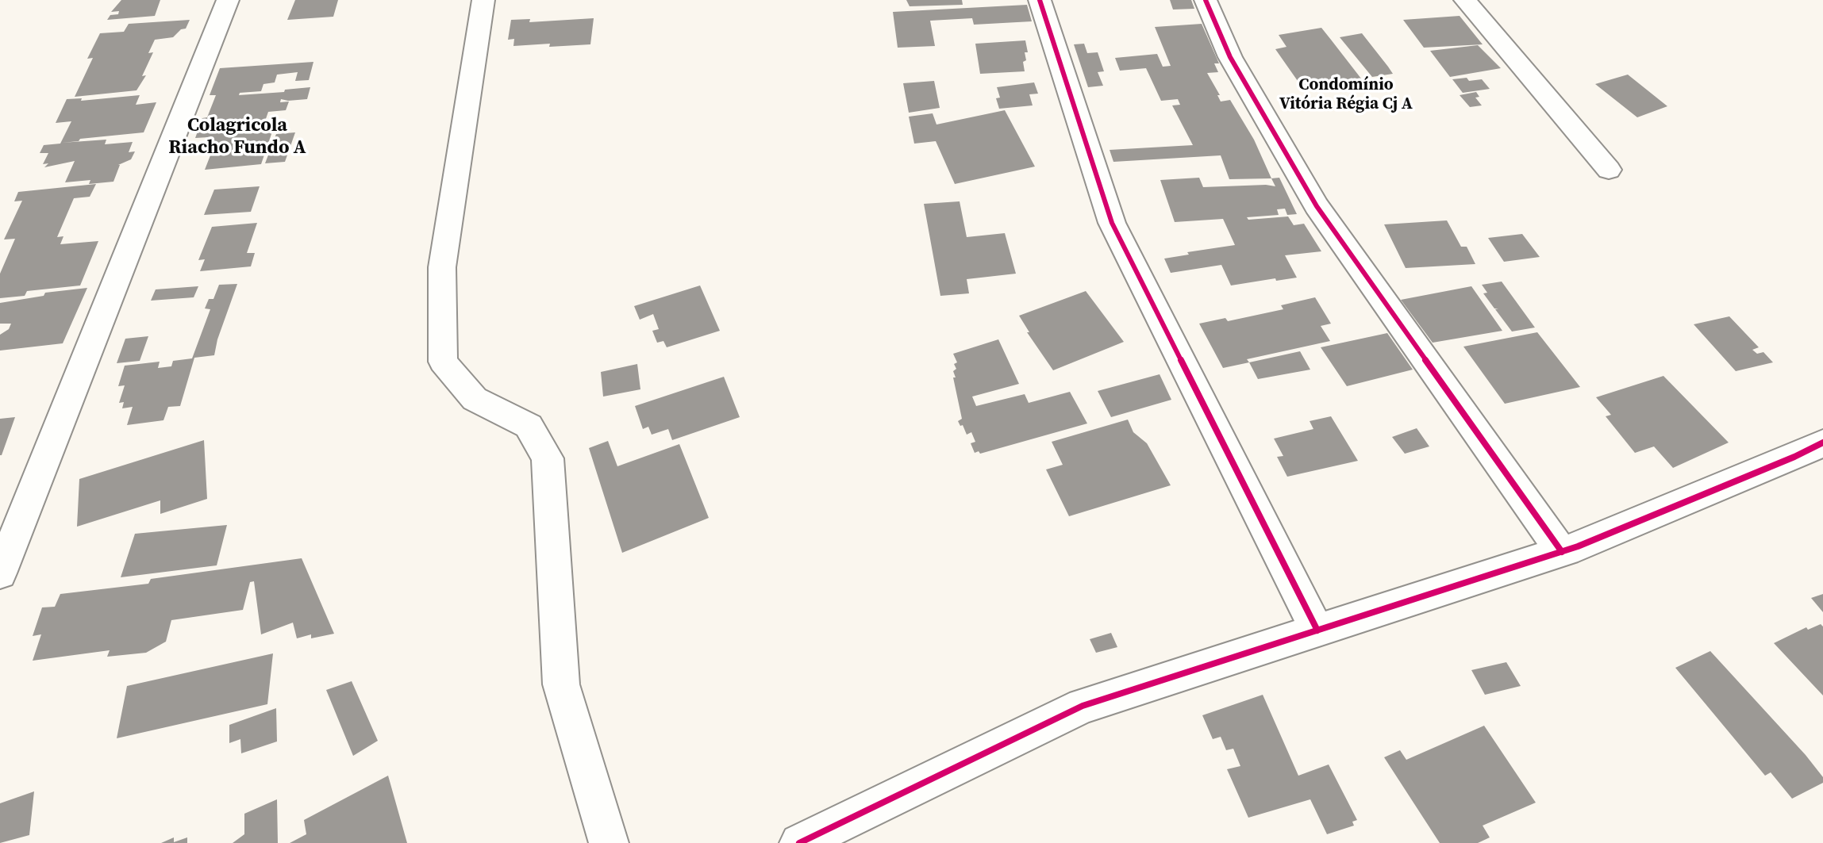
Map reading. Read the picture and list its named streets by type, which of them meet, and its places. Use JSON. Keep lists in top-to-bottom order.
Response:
{
  "districts": ["Condomínio Vitória Régia Cj A", "Colagricola Riacho Fundo A"]
}
